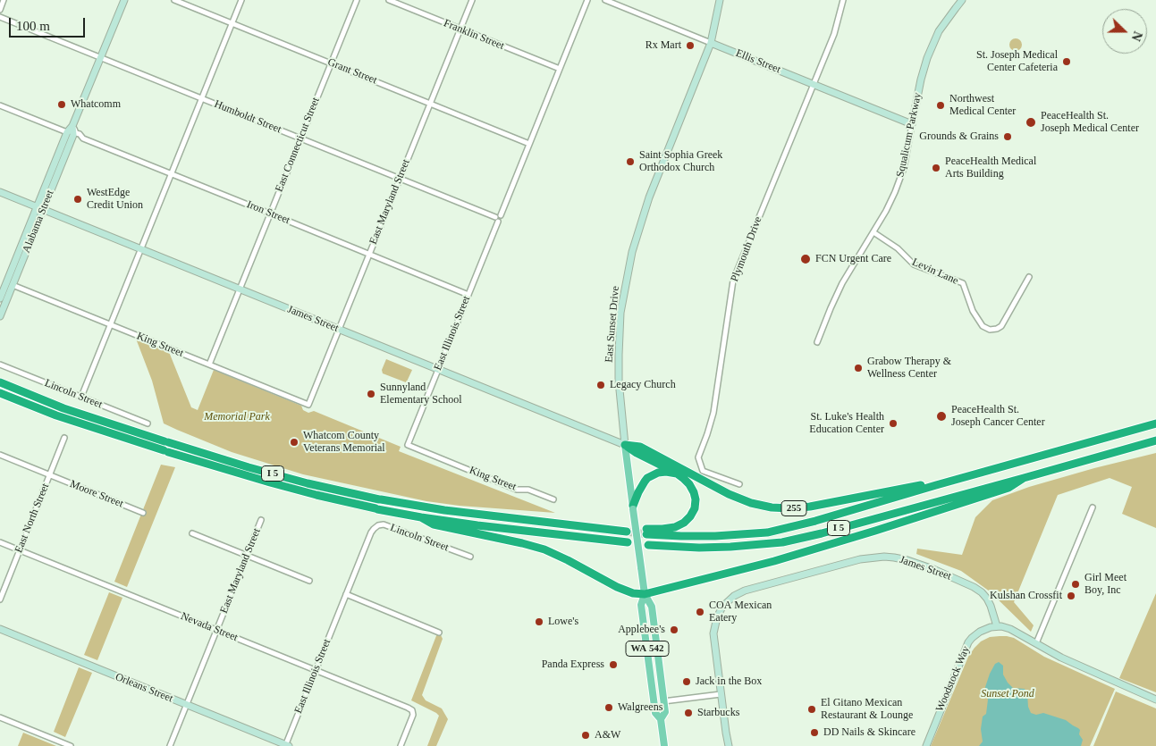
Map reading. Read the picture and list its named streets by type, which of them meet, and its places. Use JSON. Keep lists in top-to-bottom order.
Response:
{
  "streets": {
    "highway": ["I 5", "255"],
    "main road": [
      "Ellis Street",
      "Squalicum Parkway",
      "Alabama Street",
      "James Street",
      "East Sunset Drive",
      "WA 542",
      "Woodstock Way",
      "Orleans Street"
    ],
    "street": [
      "Franklin Street",
      "Grant Street",
      "Humboldt Street",
      "East Connecticut Street",
      "East Maryland Street",
      "Iron Street",
      "Plymouth Drive",
      "Levin Lane",
      "East Illinois Street",
      "King Street",
      "Lincoln Street",
      "Moore Street",
      "East North Street",
      "Nevada Street"
    ]
  },
  "crossings": [
    ["Franklin Street", "East Maryland Street"],
    ["Franklin Street", "East Illinois Street"],
    ["Ellis Street", "Squalicum Parkway"],
    ["Ellis Street", "Plymouth Drive"],
    ["Ellis Street", "East Sunset Drive"],
    ["Grant Street", "East Connecticut Street"],
    ["Grant Street", "East Maryland Street"],
    ["Grant Street", "East Illinois Street"],
    ["Humboldt Street", "East Connecticut Street"],
    ["Humboldt Street", "East Maryland Street"],
    ["Humboldt Street", "Alabama Street"],
    ["Humboldt Street", "East Illinois Street"],
    ["Squalicum Parkway", "Levin Lane"],
    ["East Connecticut Street", "Iron Street"],
    ["East Connecticut Street", "James Street"],
    ["East Connecticut Street", "King Street"],
    ["East Maryland Street", "Iron Street"],
    ["East Maryland Street", "James Street"],
    ["East Maryland Street", "King Street"],
    ["East Maryland Street", "Nevada Street"],
    ["East Maryland Street", "Orleans Street"],
    ["Iron Street", "Alabama Street"],
    ["Iron Street", "East Illinois Street"],
    ["Alabama Street", "James Street"],
    ["Alabama Street", "King Street"],
    ["James Street", "East Sunset Drive"],
    ["James Street", "East Illinois Street"],
    ["James Street", "255"],
    ["James Street", "Woodstock Way"],
    ["East Sunset Drive", "255"],
    ["East Illinois Street", "King Street"],
    ["East Illinois Street", "Lincoln Street"],
    ["East Illinois Street", "Nevada Street"],
    ["East Illinois Street", "Orleans Street"],
    ["I 5", "255"],
    ["Moore Street", "East North Street"],
    ["East North Street", "Nevada Street"]
  ],
  "parks": ["Memorial Park", "Sunset Pond"],
  "places": [
    "Rx Mart",
    "St. Joseph Medical Center Cafeteria",
    "Whatcomm",
    "Northwest Medical Center",
    "PeaceHealth St. Joseph Medical Center",
    "Grounds & Grains",
    "Saint Sophia Greek Orthodox Church",
    "PeaceHealth Medical Arts Building",
    "WestEdge Credit Union",
    "FCN Urgent Care",
    "Grabow Therapy & Wellness Center",
    "Legacy Church",
    "Sunnyland Elementary School",
    "PeaceHealth St. Joseph Cancer Center",
    "St. Luke's Health Education Center",
    "Whatcom County Veterans Memorial",
    "Girl Meet Boy, Inc",
    "Kulshan Crossfit",
    "COA Mexican Eatery",
    "Lowe's",
    "Applebee's",
    "Panda Express",
    "Jack in the Box",
    "Walgreens",
    "El Gitano Mexican Restaurant & Lounge",
    "Starbucks",
    "DD Nails & Skincare",
    "A&W"
  ],
  "scale_bar": "100 m",
  "north": "right"
}
